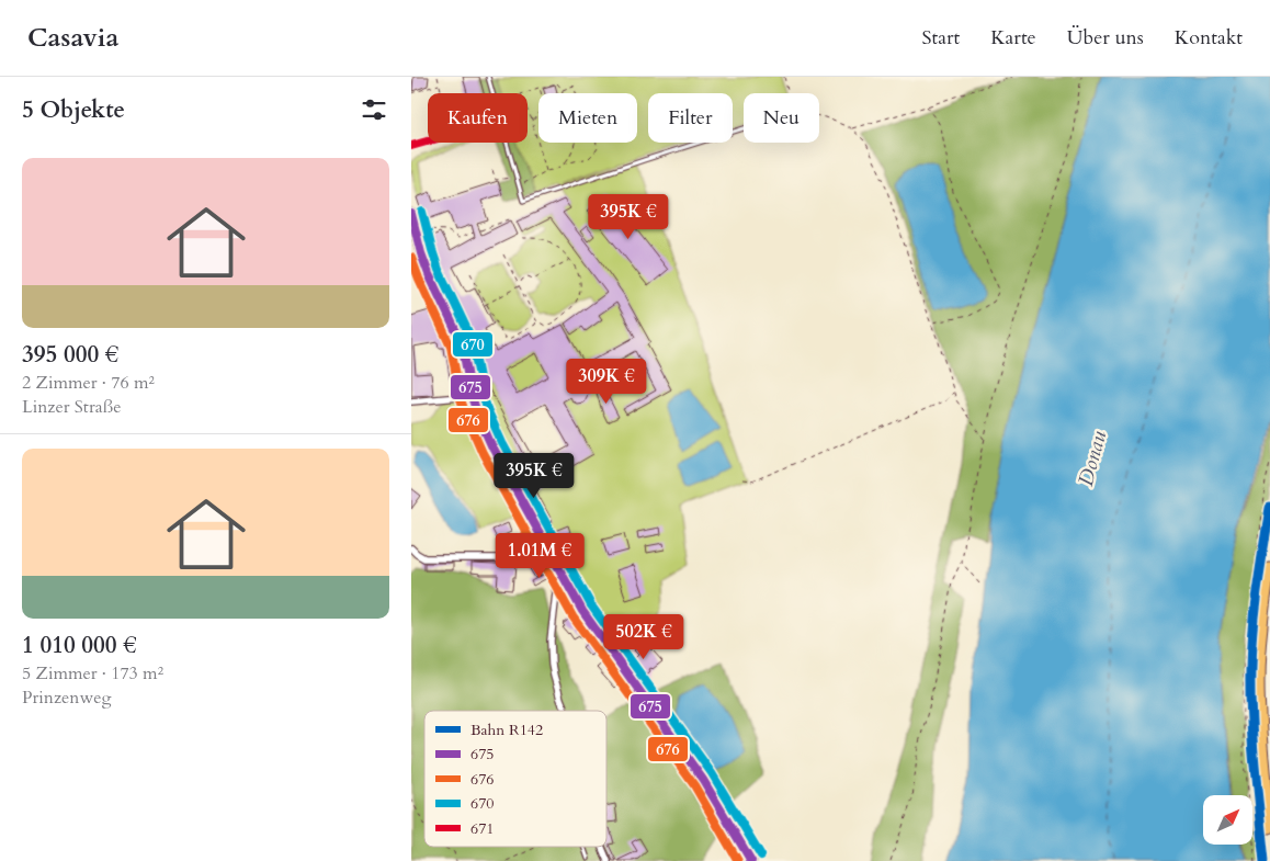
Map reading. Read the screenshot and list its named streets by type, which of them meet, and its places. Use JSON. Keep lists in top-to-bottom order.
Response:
{
  "water": ["Donau"],
  "lines": [
    "transit line 671",
    "transit line 670",
    "transit line 675",
    "transit line 676",
    "rail line R142"
  ],
  "legend": [
    "Bahn R142",
    "675",
    "676",
    "670",
    "671"
  ],
  "north": "top right",
  "page": {
    "header": "Casavia",
    "nav": [
      "Start",
      "Karte",
      "Über uns",
      "Kontakt"
    ],
    "heading": "5 Objekte",
    "chip": [
      "Kaufen",
      "Mieten",
      "Filter",
      "Neu"
    ],
    "list": [
      {
        "name": "395 000 €",
        "note": "2 Zimmer · 76 m² · Linzer Straße"
      },
      {
        "name": "1 010 000 €",
        "note": "5 Zimmer · 173 m² · Prinzenweg"
      }
    ],
    "price": [
      "395K €",
      "309K €",
      "395K €",
      "1.01M €",
      "502K €"
    ]
  }
}
